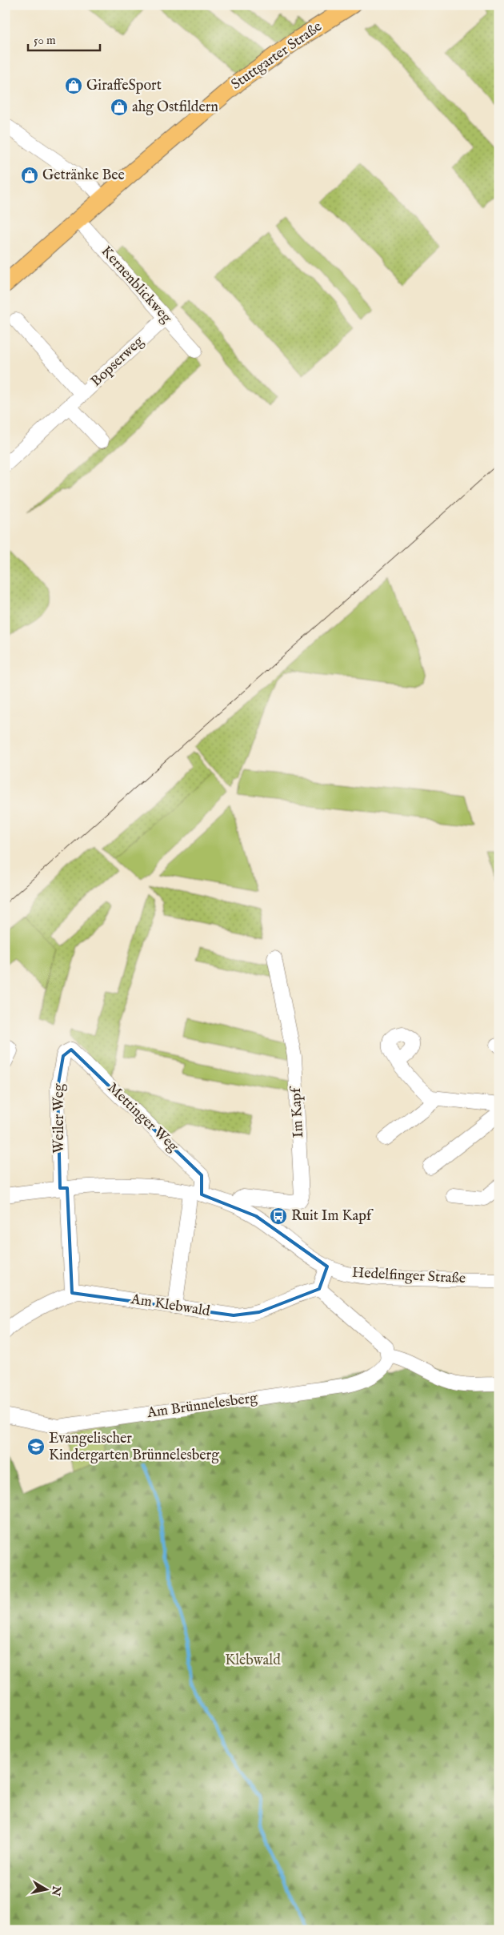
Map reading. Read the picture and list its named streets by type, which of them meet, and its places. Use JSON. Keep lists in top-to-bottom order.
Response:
{
  "streets": {
    "main road": ["Stuttgarter Straße"],
    "street": [
      "Kernenblickweg",
      "Bopserweg",
      "Im Kapf",
      "Mettinger Weg",
      "Weiler Weg",
      "Hedelfinger Straße",
      "Am Klebwald",
      "Am Brünnelesberg"
    ]
  },
  "crossings": [
    ["Stuttgarter Straße", "Kernenblickweg"],
    ["Kernenblickweg", "Bopserweg"],
    ["Im Kapf", "Hedelfinger Straße"],
    ["Mettinger Weg", "Weiler Weg"],
    ["Mettinger Weg", "Hedelfinger Straße"],
    ["Mettinger Weg", "Am Klebwald"],
    ["Weiler Weg", "Hedelfinger Straße"],
    ["Weiler Weg", "Am Klebwald"]
  ],
  "parks": ["Klebwald"],
  "places": {
    "shop": ["GiraffeSport", "ahg Ostfildern", "Getränke Bee"],
    "bus stop": ["Ruit Im Kapf"],
    "school or university": ["Evangelischer Kindergarten Brünnelesberg"]
  },
  "scale_bar": "50 m",
  "north": "right"
}
